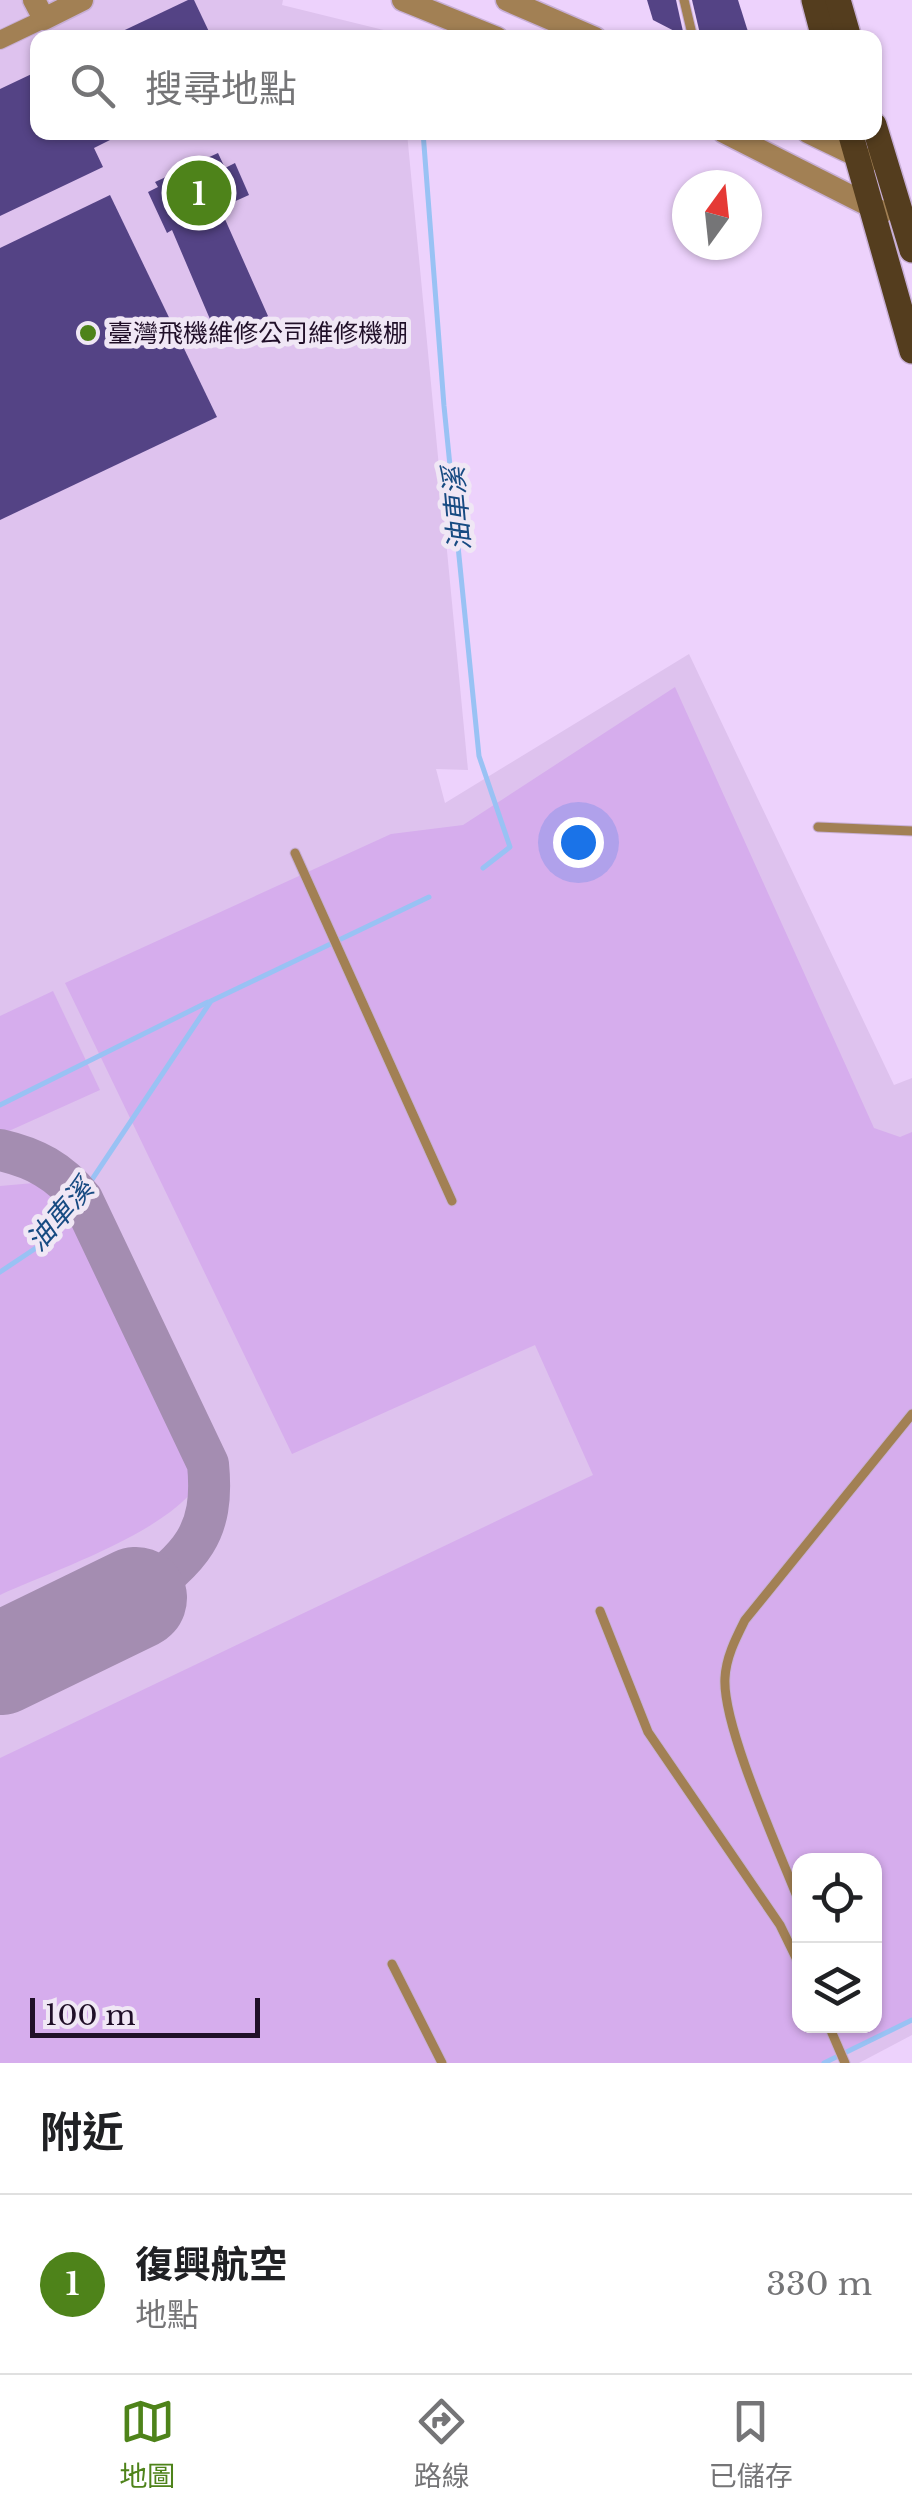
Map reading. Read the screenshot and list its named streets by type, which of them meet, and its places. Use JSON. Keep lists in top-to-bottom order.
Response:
{
  "water": ["油車溪"],
  "places": ["臺灣飛機維修公司維修機棚"],
  "scale_bar": "100 m",
  "north": "top",
  "page": {
    "search": "搜尋地點",
    "pins": "1",
    "scale": "100 m",
    "heading": "附近",
    "list": [
      {
        "mark": "1",
        "name": "復興航空",
        "note": "地點",
        "value": "330 m"
      }
    ],
    "nav": ["地圖", "路線", "已儲存"]
  }
}
